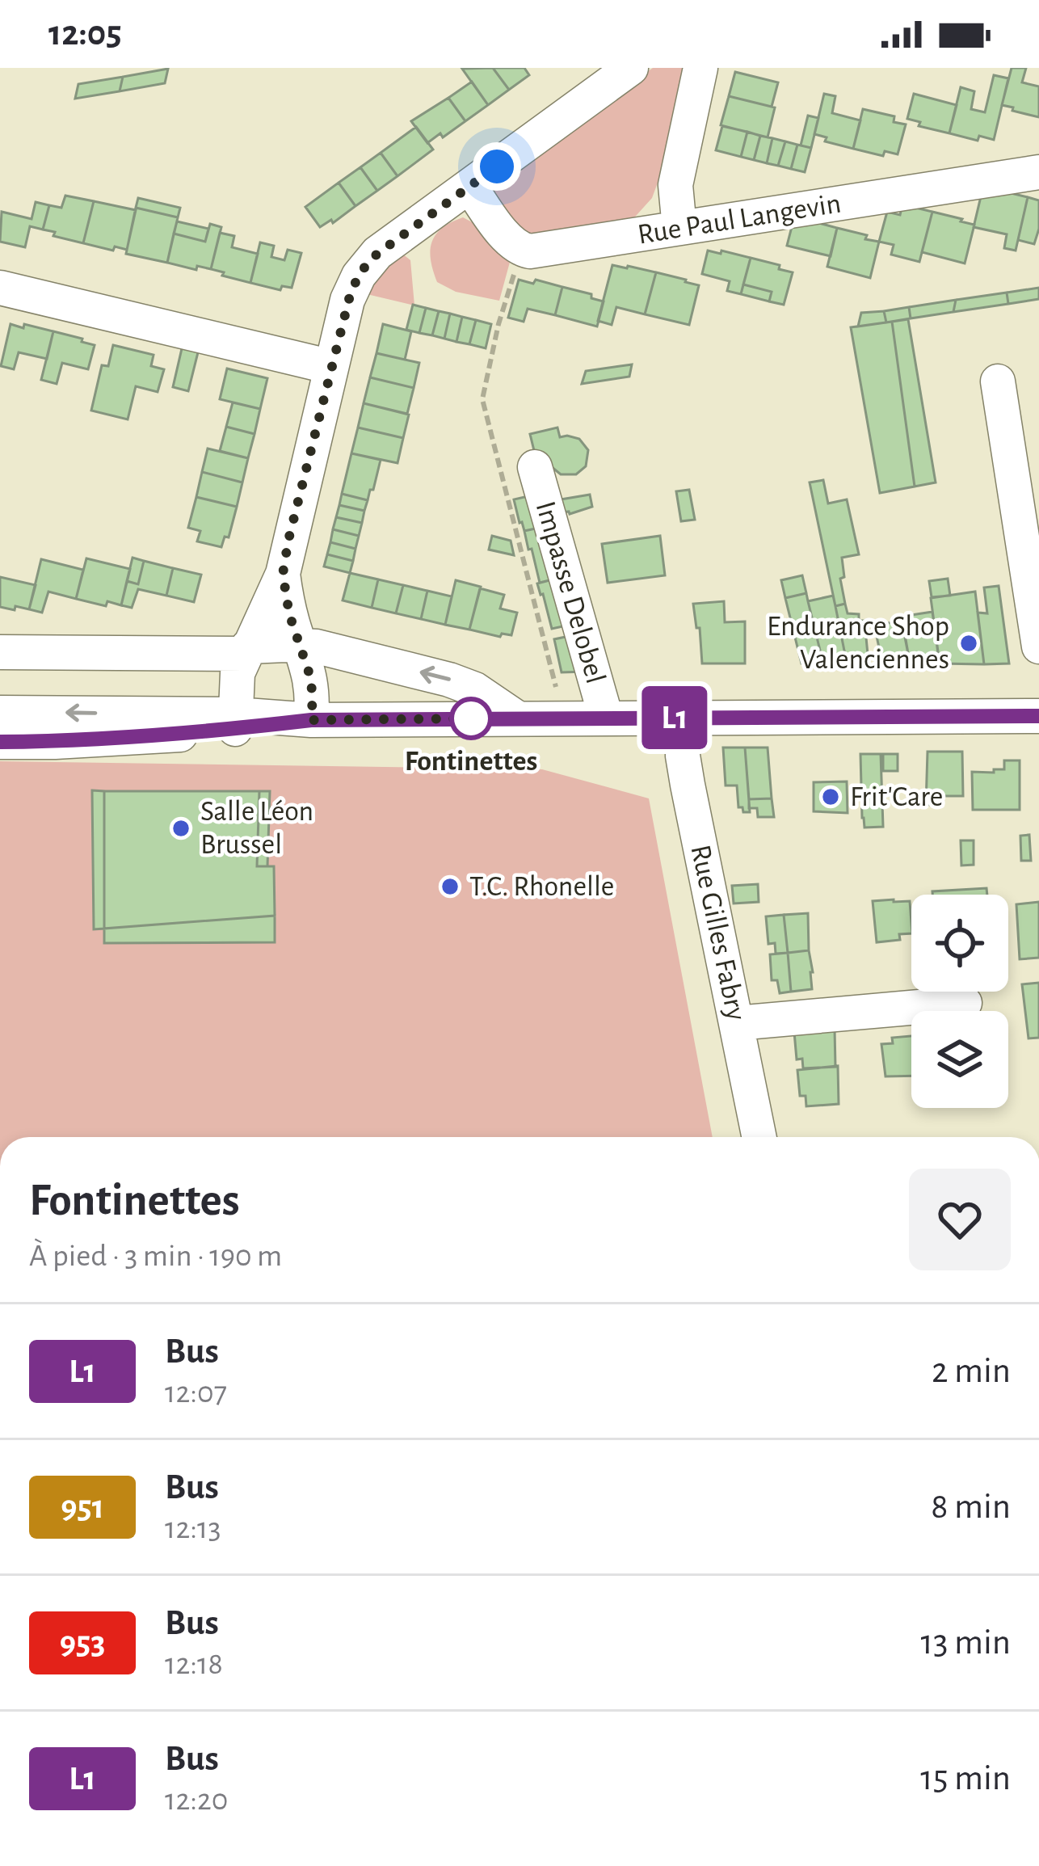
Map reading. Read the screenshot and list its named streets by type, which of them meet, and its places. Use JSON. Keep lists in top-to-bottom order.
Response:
{
  "streets": {
    "street": ["Rue Paul Langevin", "Impasse Delobel", "Rue Gilles Fabry"]
  },
  "places": [
    "Endurance Shop Valenciennes",
    "Fontinettes",
    "Frit'Care",
    "Salle Léon Brussel",
    "T.C. Rhonelle"
  ],
  "lines": ["bus line L1"],
  "page": {
    "status": "12:05",
    "on_map": "L1",
    "heading": ["Fontinettes", "À pied · 3 min · 190 m"],
    "list": [
      {
        "mark": "L1",
        "name": "Bus",
        "note": "12:07",
        "value": "2 min"
      },
      {
        "mark": "951",
        "name": "Bus",
        "note": "12:13",
        "value": "8 min"
      },
      {
        "mark": "953",
        "name": "Bus",
        "note": "12:18",
        "value": "13 min"
      },
      {
        "mark": "L1",
        "name": "Bus",
        "note": "12:20",
        "value": "15 min"
      }
    ]
  }
}
